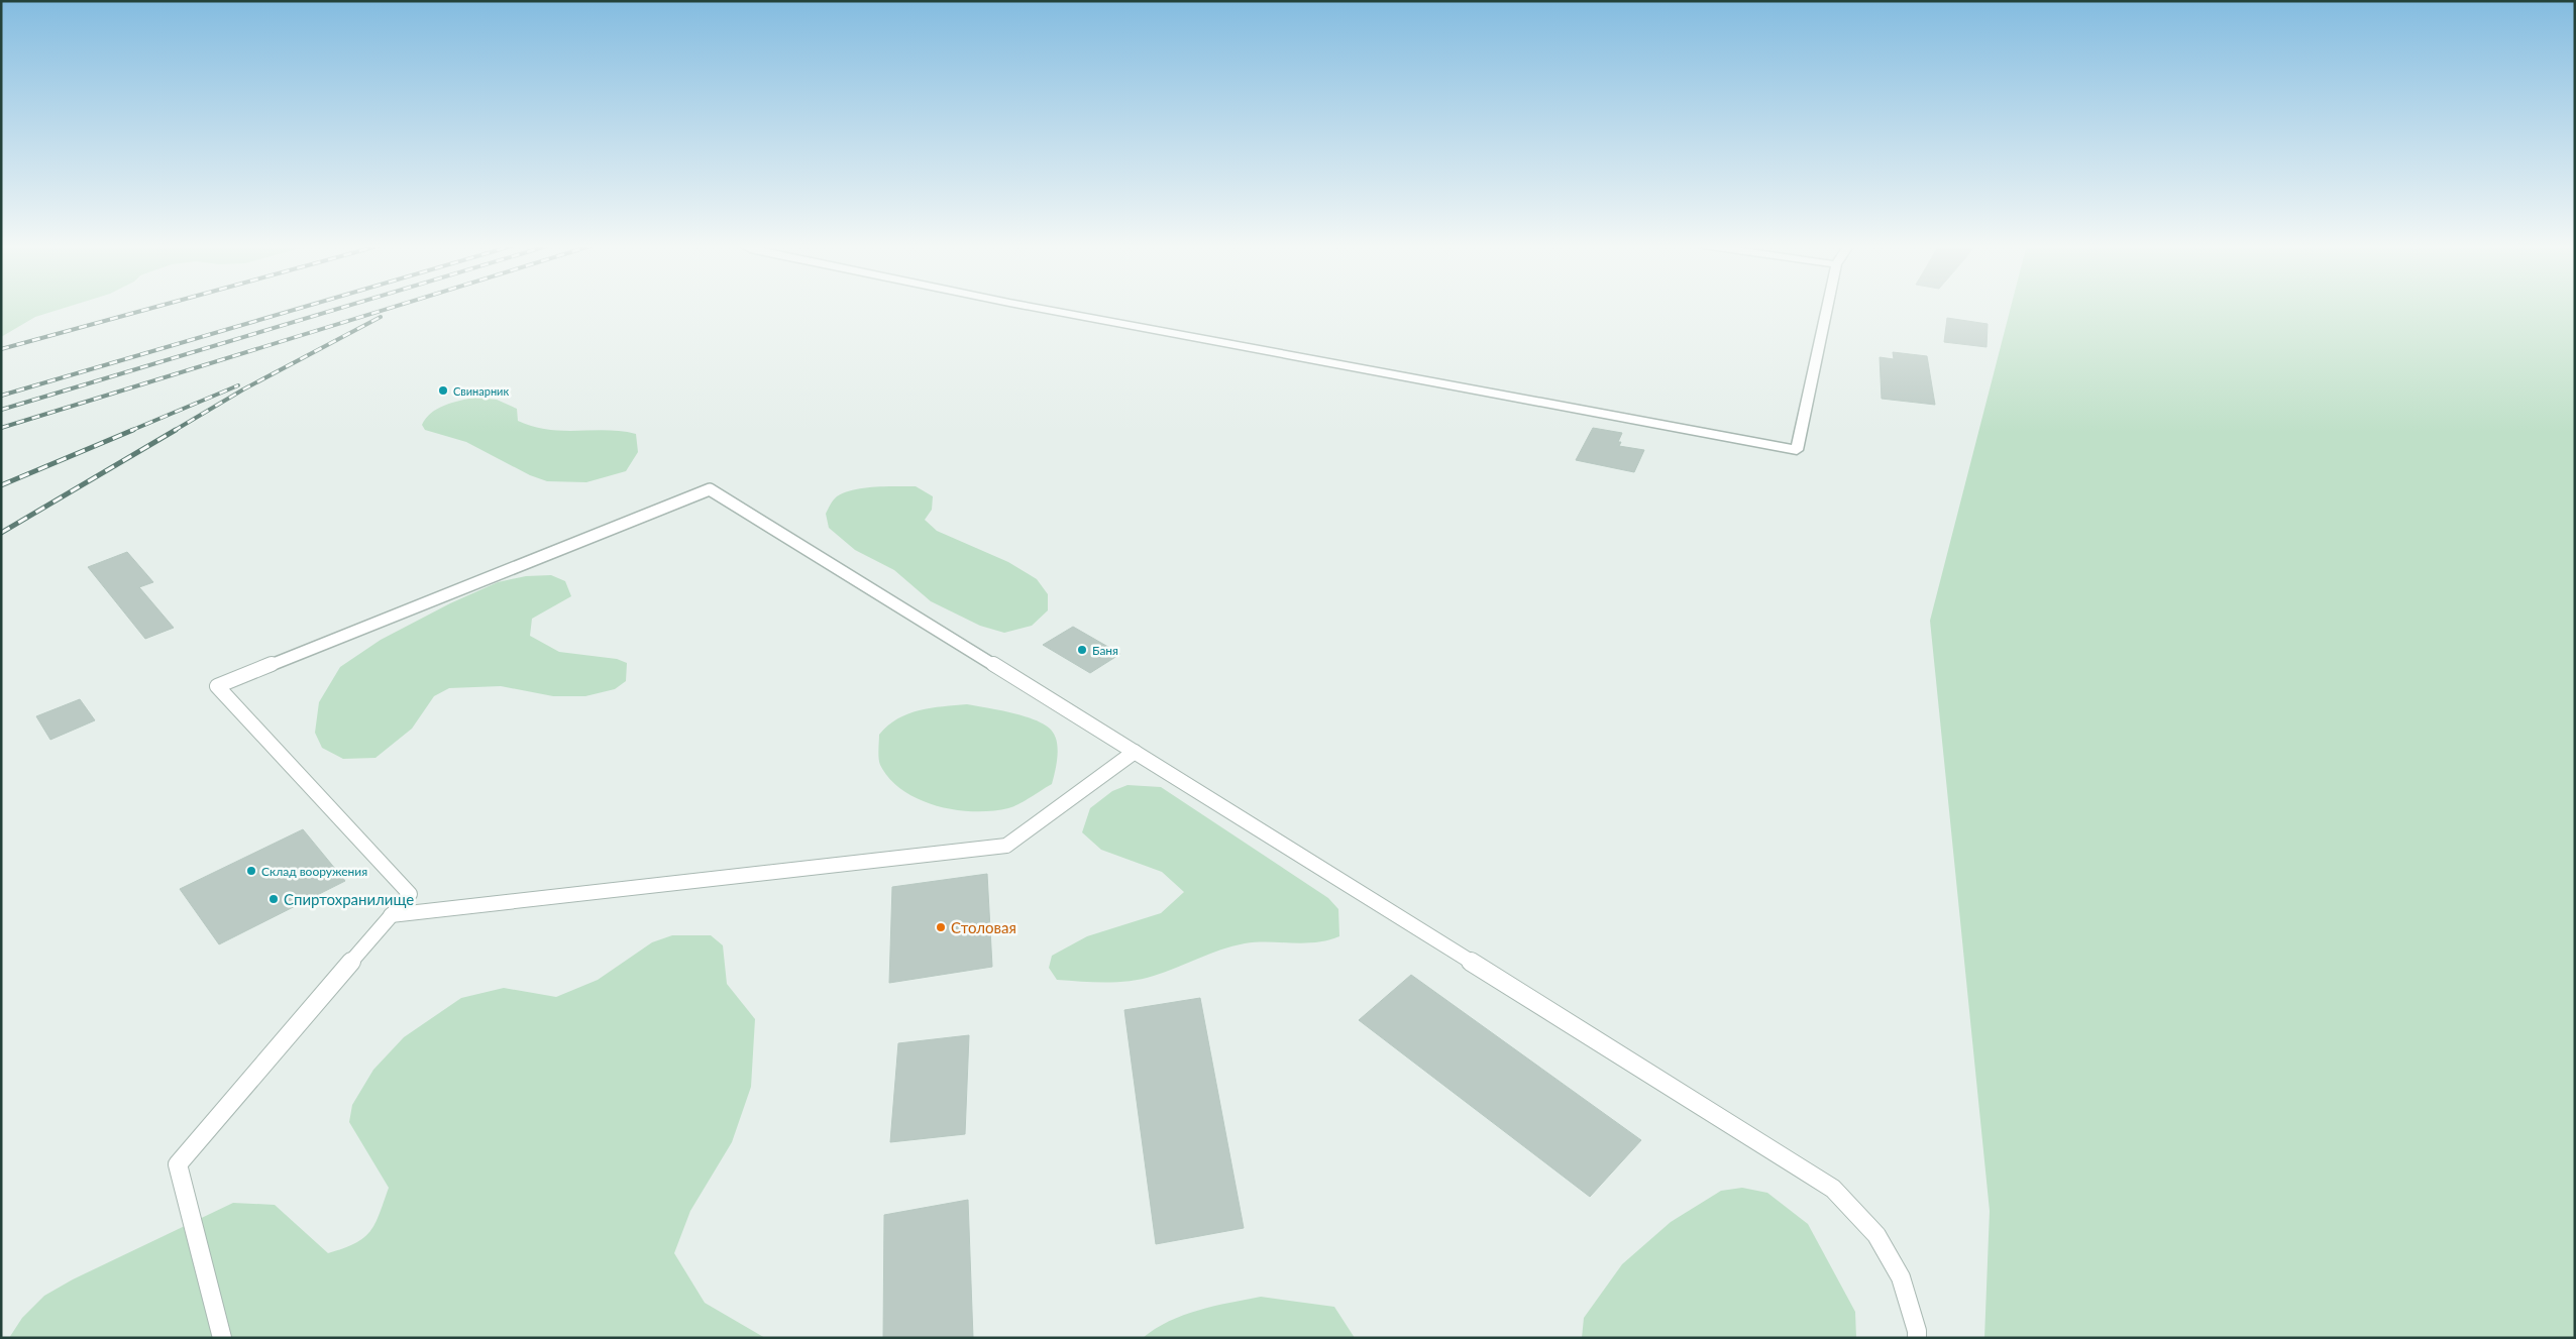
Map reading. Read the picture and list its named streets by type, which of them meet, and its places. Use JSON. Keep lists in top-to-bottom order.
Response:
{
  "places": [
    "Свинарник",
    "Баня",
    "Склад вооружения",
    "Спиртохранилище",
    "Столовая"
  ]
}
